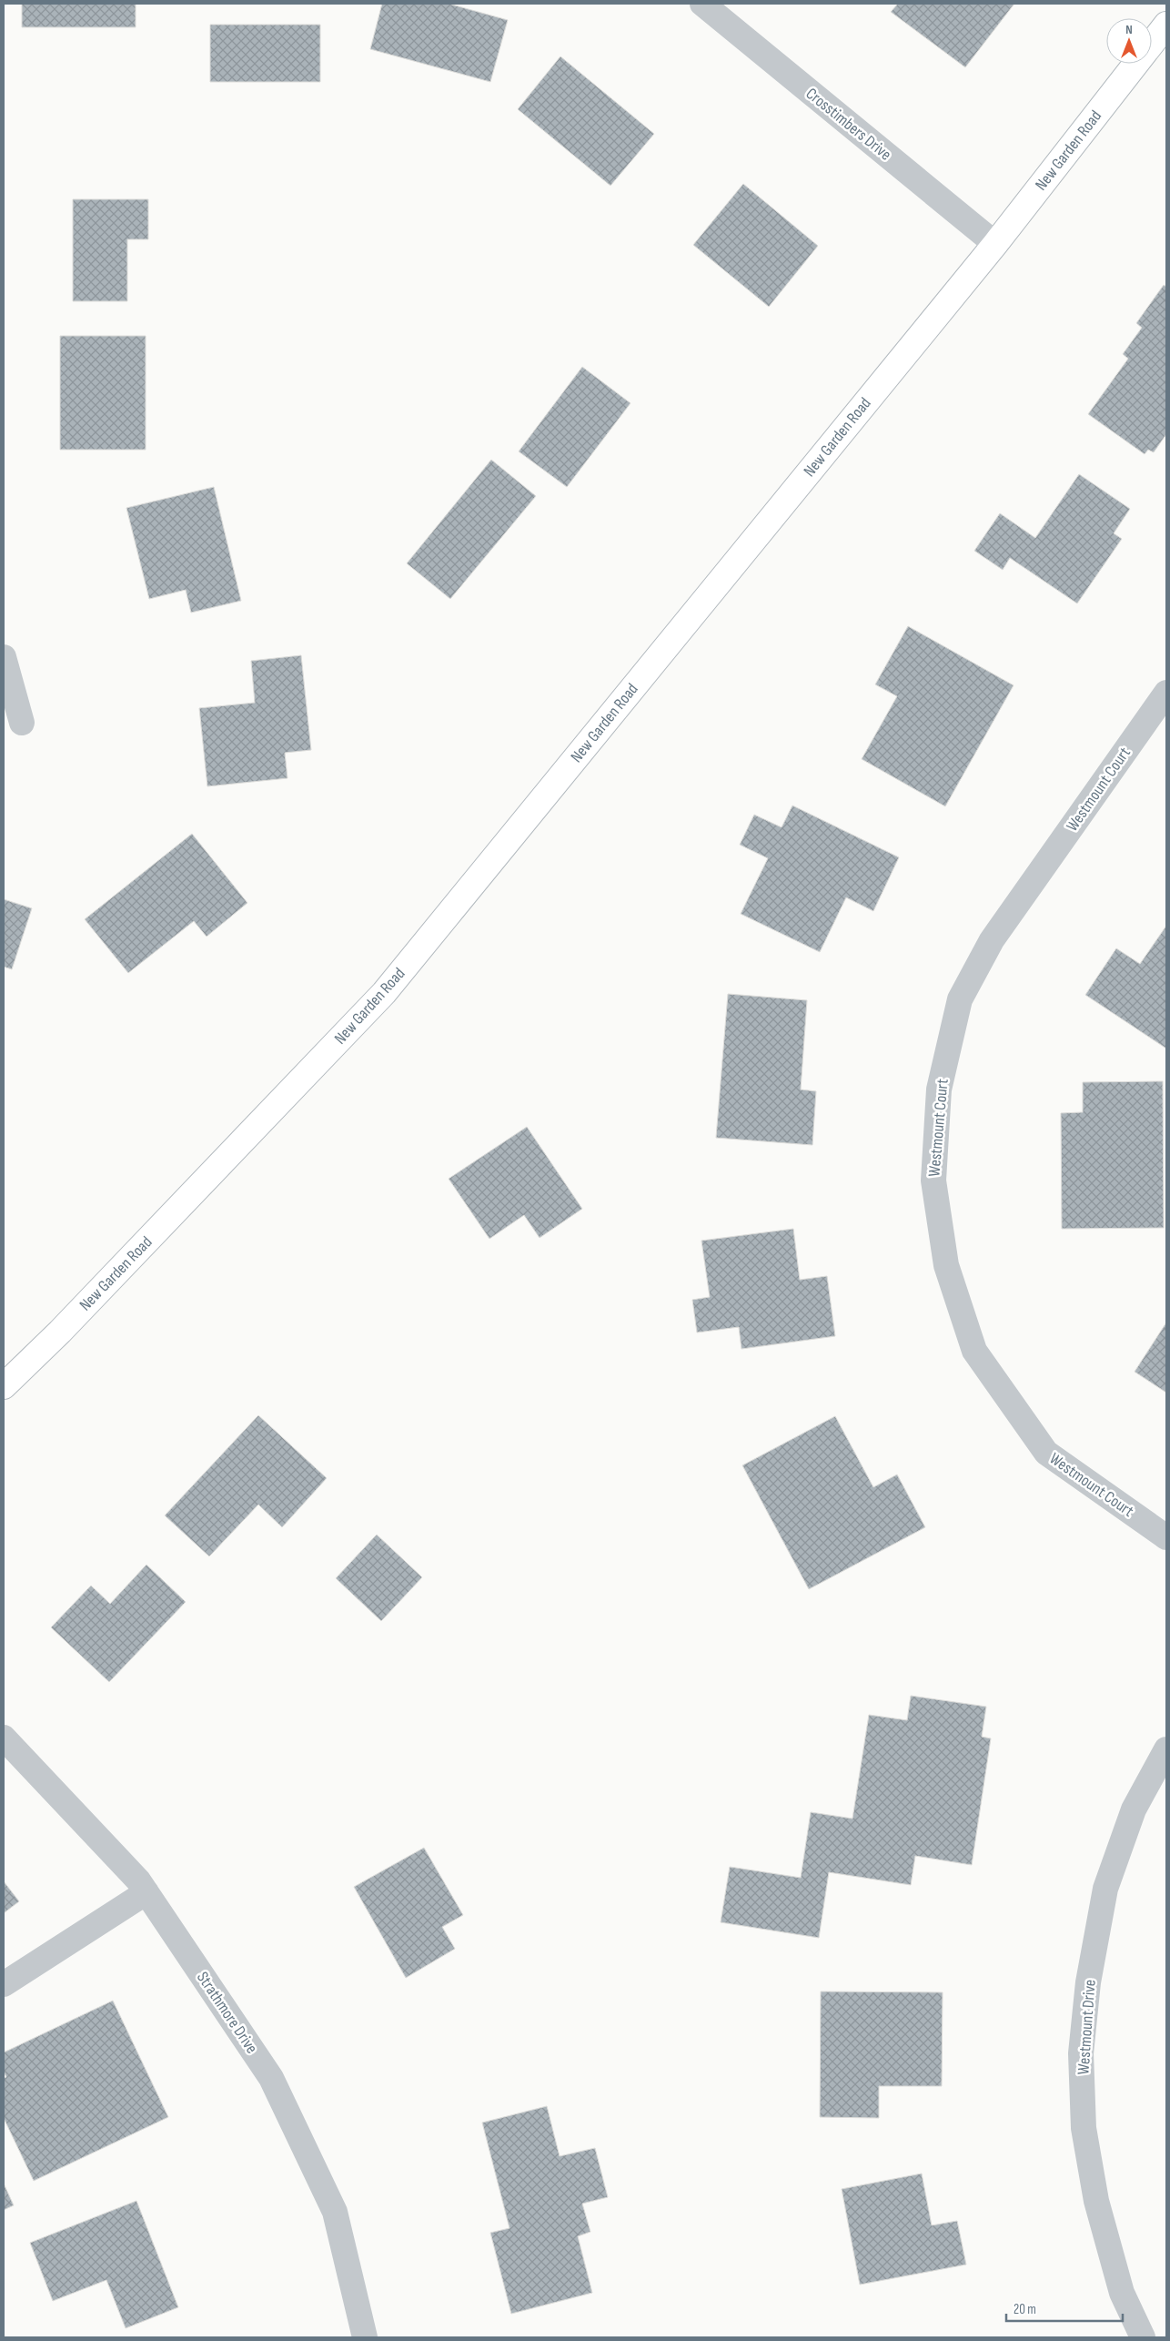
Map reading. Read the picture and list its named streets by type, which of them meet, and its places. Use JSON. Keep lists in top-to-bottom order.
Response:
{
  "streets": {
    "main road": ["New Garden Road"],
    "street": [
      "Crosstimbers Drive",
      "Westmount Court",
      "Strathmore Drive",
      "Westmount Drive"
    ]
  },
  "crossings": [
    ["Crosstimbers Drive", "New Garden Road"]
  ],
  "scale_bar": "20 m",
  "north": "top"
}
